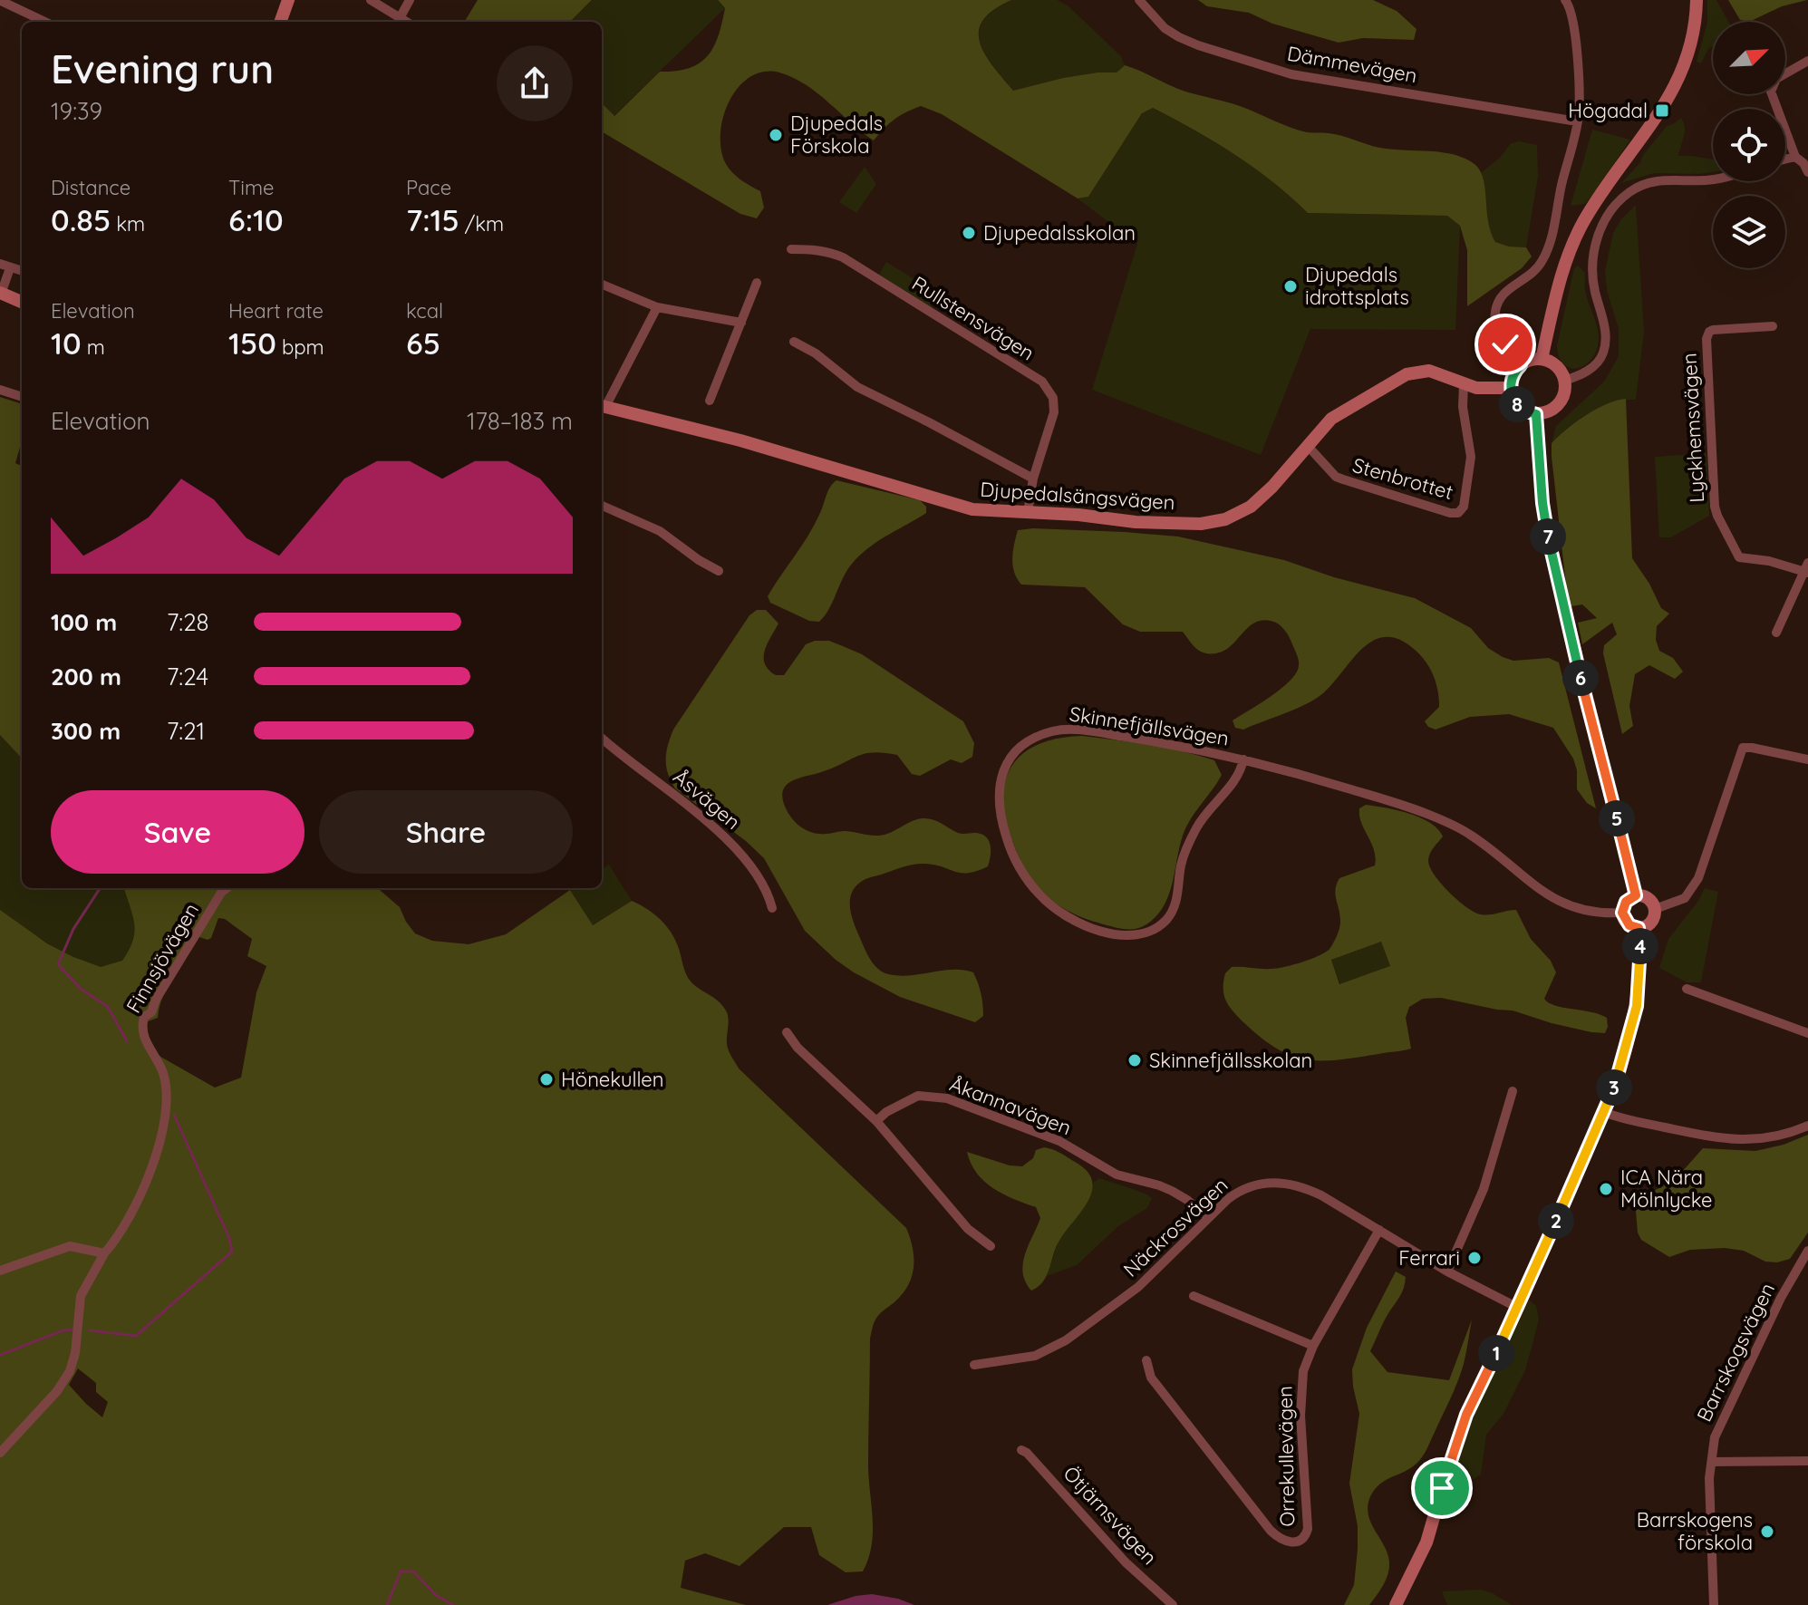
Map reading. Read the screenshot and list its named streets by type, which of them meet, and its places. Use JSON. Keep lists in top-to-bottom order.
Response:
{
  "streets": {
    "street": [
      "Dämmevägen",
      "Rullstensvägen",
      "Lyckhemsvägen",
      "Stenbrottet",
      "Djupedalsängsvägen",
      "Skinnefjällsvägen",
      "Åsvägen",
      "Finnsjövägen",
      "Åkannavägen",
      "Näckrosvägen",
      "Barrskogsvägen",
      "Orrekullevägen",
      "Ötjärnsvägen"
    ]
  },
  "crossings": [
    ["Rullstensvägen", "Djupedalsängsvägen"],
    ["Stenbrottet", "Djupedalsängsvägen"],
    ["Åkannavägen", "Näckrosvägen"],
    ["Näckrosvägen", "Orrekullevägen"]
  ],
  "places": {
    "transit": ["Högadal"],
    "other": [
      "Djupedals Förskola",
      "Djupedalsskolan",
      "Djupedals idrottsplats",
      "Skinnefjällsskolan",
      "Hönekullen",
      "ICA Nära Mölnlycke",
      "Ferrari",
      "Barrskogens förskola"
    ]
  },
  "north": "top right",
  "page": {
    "heading": ["Evening run", "19:39"],
    "stats": [
      ["Distance", "0.85 km"],
      ["Time", "6:10"],
      ["Pace", "7:15 /km"],
      ["Elevation", "10 m"],
      ["Heart rate", "150 bpm"],
      ["kcal", "65"]
    ],
    "pins": [
      "8",
      "7",
      "6",
      "5",
      "4",
      "3",
      "2",
      "1"
    ],
    "chart": ["Elevation", "178–183 m"],
    "list": [
      {
        "name": "100 m",
        "note": "7:28"
      },
      {
        "name": "200 m",
        "note": "7:24"
      },
      {
        "name": "300 m",
        "note": "7:21"
      }
    ],
    "buttons": ["Save", "Share"]
  }
}
